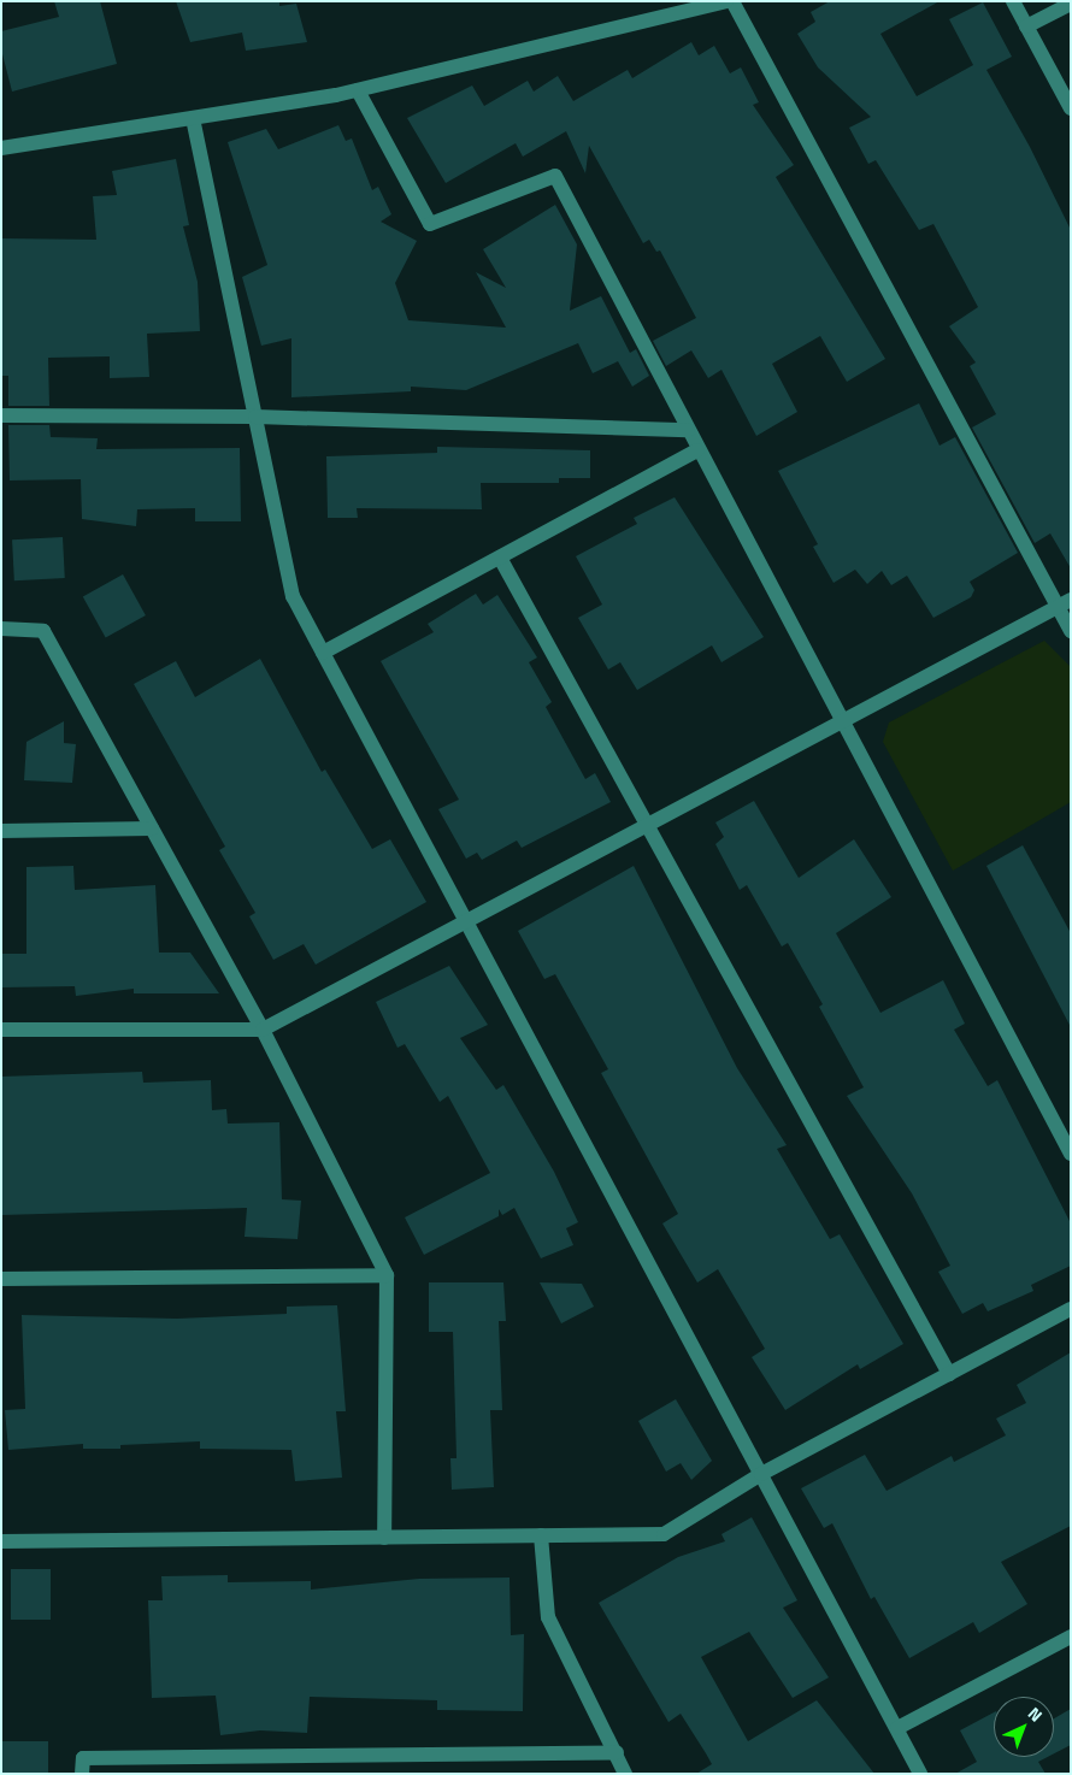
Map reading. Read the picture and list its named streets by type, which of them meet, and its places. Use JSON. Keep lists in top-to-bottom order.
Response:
{
  "north": "top right"
}
